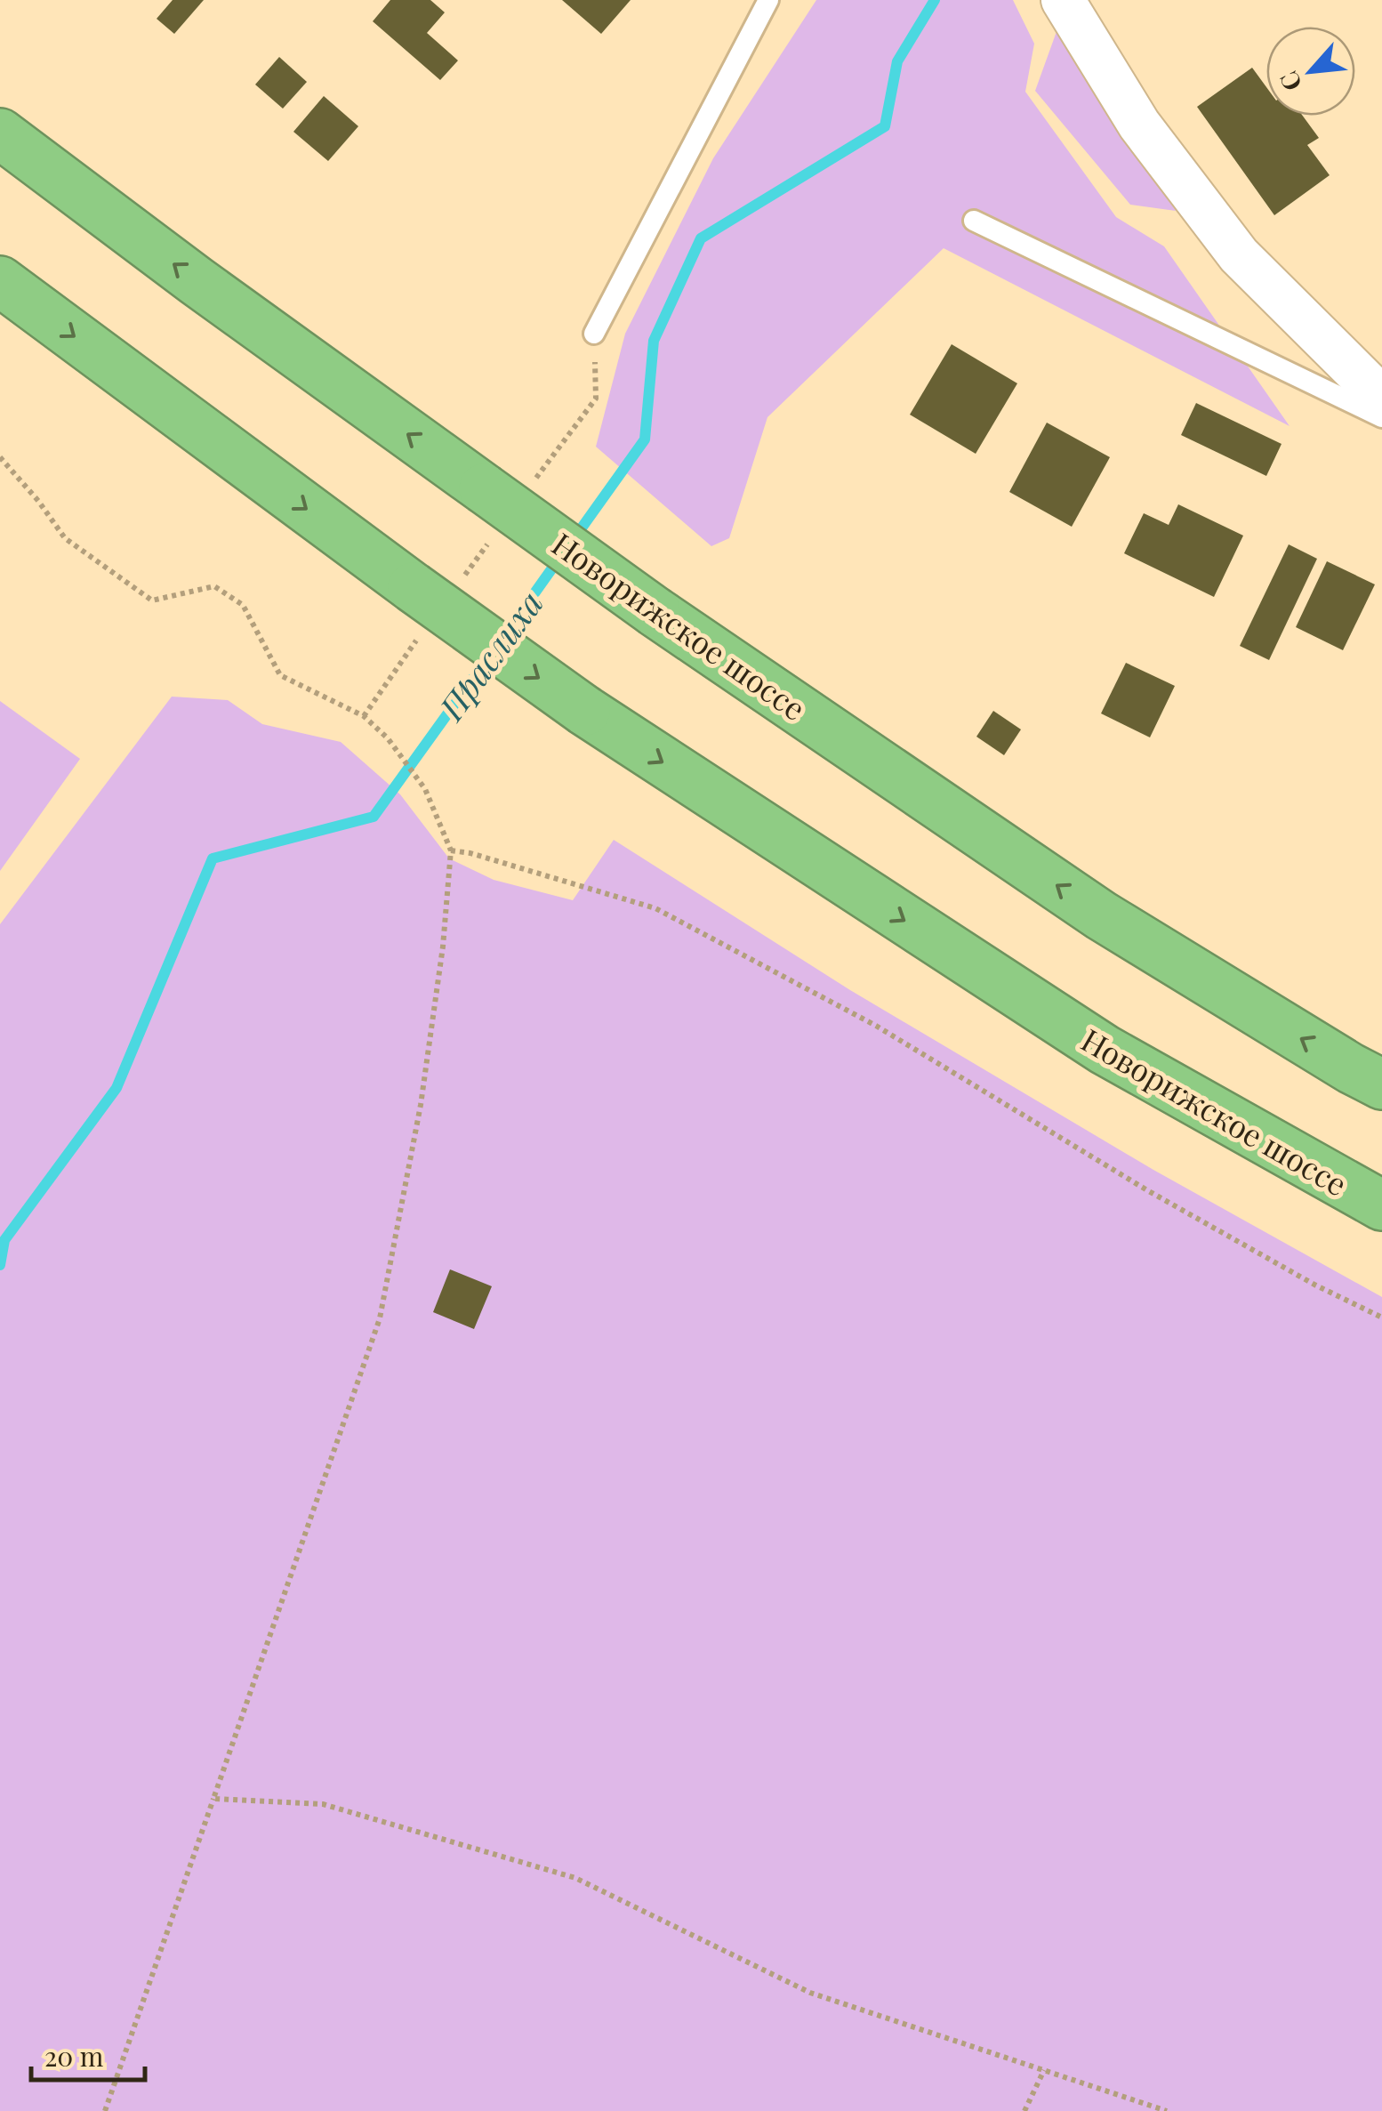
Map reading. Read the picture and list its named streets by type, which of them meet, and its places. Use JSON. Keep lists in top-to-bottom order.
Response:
{
  "streets": {
    "highway": ["Новорижское шоссе"]
  },
  "water": ["Праслиха"],
  "scale_bar": "20 m",
  "north": "bottom left"
}
